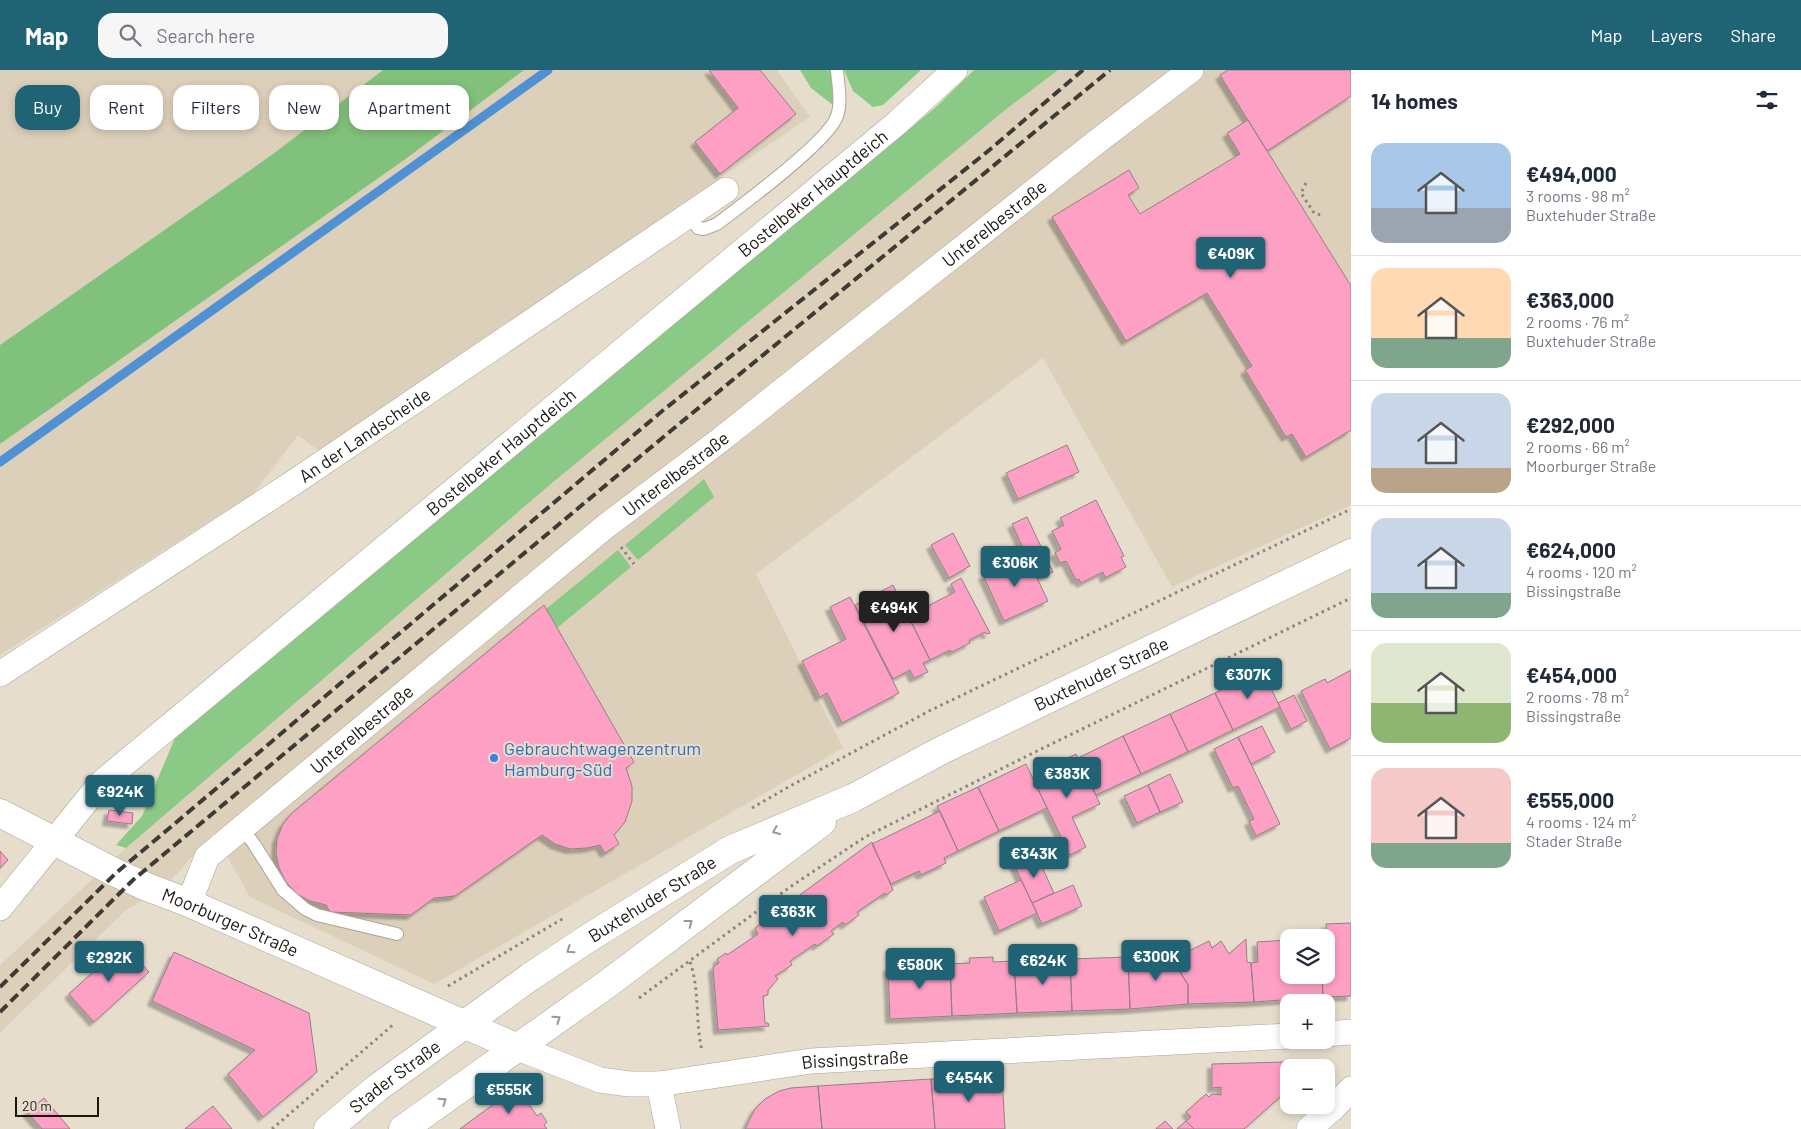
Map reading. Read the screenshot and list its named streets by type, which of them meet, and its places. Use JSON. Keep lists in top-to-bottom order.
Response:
{
  "streets": {
    "main road": ["Buxtehuder Straße", "Moorburger Straße", "Stader Straße"],
    "street": [
      "Bostelbeker Hauptdeich",
      "Unterelbestraße",
      "An der Landscheide",
      "Bissingstraße"
    ]
  },
  "crossings": [
    ["Bostelbeker Hauptdeich", "Moorburger Straße"],
    ["Unterelbestraße", "Moorburger Straße"],
    ["Buxtehuder Straße", "Moorburger Straße"],
    ["Buxtehuder Straße", "Bissingstraße"],
    ["Buxtehuder Straße", "Stader Straße"],
    ["Moorburger Straße", "Bissingstraße"],
    ["Moorburger Straße", "Stader Straße"]
  ],
  "places": ["Gebrauchtwagenzentrum Hamburg-Süd"],
  "scale_bar": "20 m",
  "page": {
    "header": "Map",
    "search": "Search here",
    "nav": ["Map", "Layers", "Share"],
    "heading": "14 homes",
    "chip": [
      "Buy",
      "Rent",
      "Filters",
      "New",
      "Apartment"
    ],
    "list": [
      {
        "name": "€494,000",
        "note": "3 rooms · 98 m² · Buxtehuder Straße"
      },
      {
        "name": "€363,000",
        "note": "2 rooms · 76 m² · Buxtehuder Straße"
      },
      {
        "name": "€292,000",
        "note": "2 rooms · 66 m² · Moorburger Straße"
      },
      {
        "name": "€624,000",
        "note": "4 rooms · 120 m² · Bissingstraße"
      },
      {
        "name": "€454,000",
        "note": "2 rooms · 78 m² · Bissingstraße"
      },
      {
        "name": "€555,000",
        "note": "4 rooms · 124 m² · Stader Straße"
      }
    ],
    "price": [
      "€409K",
      "€306K",
      "€494K",
      "€307K",
      "€383K",
      "€924K",
      "€343K",
      "€363K",
      "€300K",
      "€292K",
      "€624K",
      "€580K",
      "€454K",
      "€555K"
    ],
    "map_buttons": ["+", "−"],
    "scale": "20 m"
  }
}
